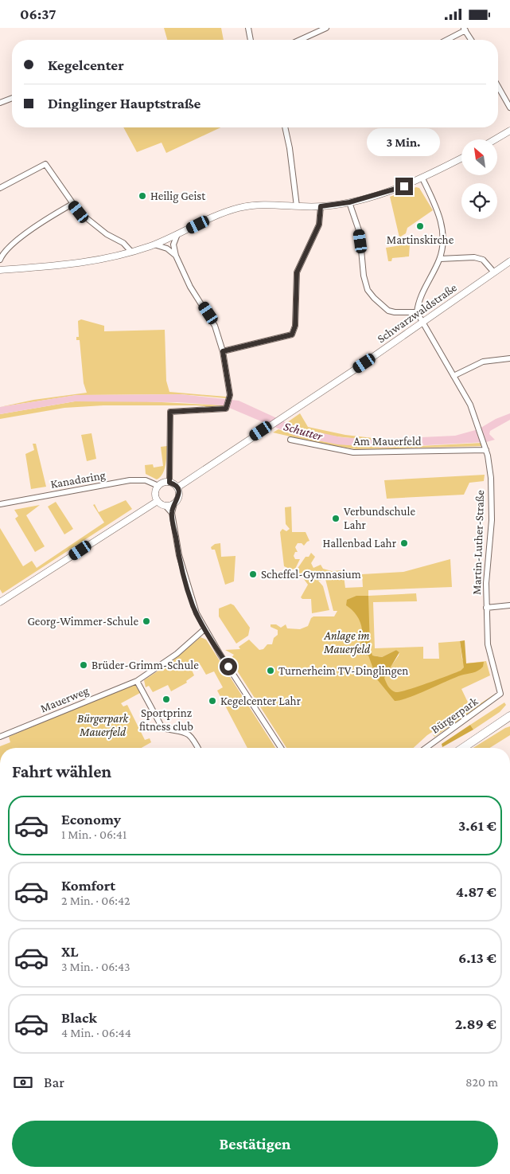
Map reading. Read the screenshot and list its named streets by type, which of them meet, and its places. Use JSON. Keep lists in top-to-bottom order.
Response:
{
  "streets": {
    "street": [
      "Schwarzwaldstraße",
      "Am Mauerfeld",
      "Kanadaring",
      "Martin-Luther-Straße",
      "Mauerweg",
      "Bürgerpark"
    ]
  },
  "crossings": [
    ["Schwarzwaldstraße", "Kanadaring"],
    ["Schwarzwaldstraße", "Martin-Luther-Straße"],
    ["Am Mauerfeld", "Martin-Luther-Straße"],
    ["Martin-Luther-Straße", "Bürgerpark"]
  ],
  "water": ["Schutter"],
  "parks": ["Anlage im Mauerfeld", "Bürgerpark Mauerfeld"],
  "places": [
    "Heilig Geist",
    "Martinskirche",
    "Verbundschule Lahr",
    "Hallenbad Lahr",
    "Scheffel-Gymnasium",
    "Georg-Wimmer-Schule",
    "Brüder-Grimm-Schule",
    "Turnerheim TV-Dinglingen",
    "Sportprinz fitness club",
    "Kegelcenter Lahr"
  ],
  "north": "top left",
  "page": {
    "status": "06:37",
    "banner": ["Kegelcenter", "Dinglinger Hauptstraße"],
    "bubble": "3 Min.",
    "heading": "Fahrt wählen",
    "list": [
      {
        "name": "Economy",
        "note": "1 Min. · 06:41",
        "value": "3.61 €"
      },
      {
        "name": "Komfort",
        "note": "2 Min. · 06:42",
        "value": "4.87 €"
      },
      {
        "name": "XL",
        "note": "3 Min. · 06:43",
        "value": "6.13 €"
      },
      {
        "name": "Black",
        "note": "4 Min. · 06:44",
        "value": "2.89 €"
      }
    ],
    "pay": ["Bar", "820 m"],
    "buttons": "Bestätigen"
  }
}
